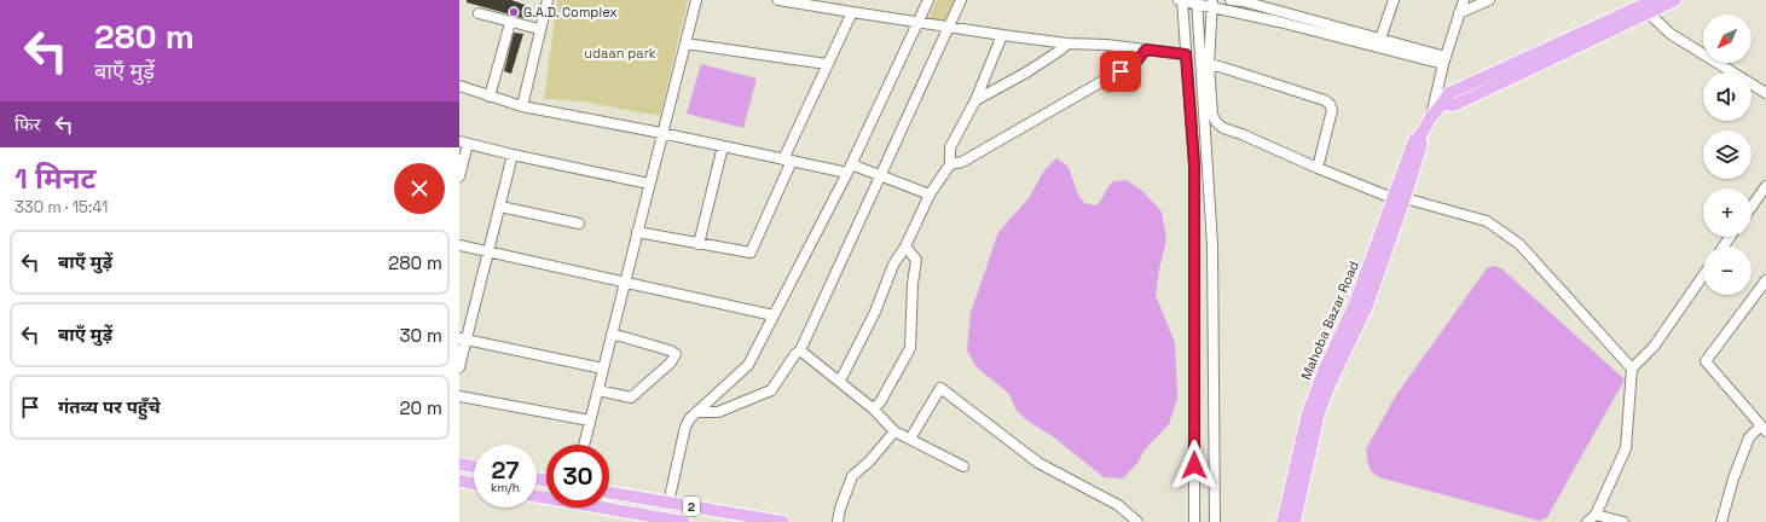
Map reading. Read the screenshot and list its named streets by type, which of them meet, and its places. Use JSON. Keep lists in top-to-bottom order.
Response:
{
  "streets": {
    "main road": ["Mahoba Bazar Road", "2"]
  },
  "parks": ["udaan park"],
  "places": ["G.A.D. Complex"],
  "north": "bottom left",
  "page": {
    "turn": ["280 m", "बाएँ मुड़ें"],
    "map_buttons": ["+", "−"],
    "then": "फिर",
    "heading": ["1 मिनट", "330 m · 15:41"],
    "list": [
      {
        "name": "बाएँ मुड़ें",
        "value": "280 m"
      },
      {
        "name": "बाएँ मुड़ें",
        "value": "30 m"
      },
      {
        "name": "गंतव्य पर पहुँचे",
        "value": "20 m"
      }
    ],
    "speed": "27 km/h",
    "limit": "30"
  }
}
